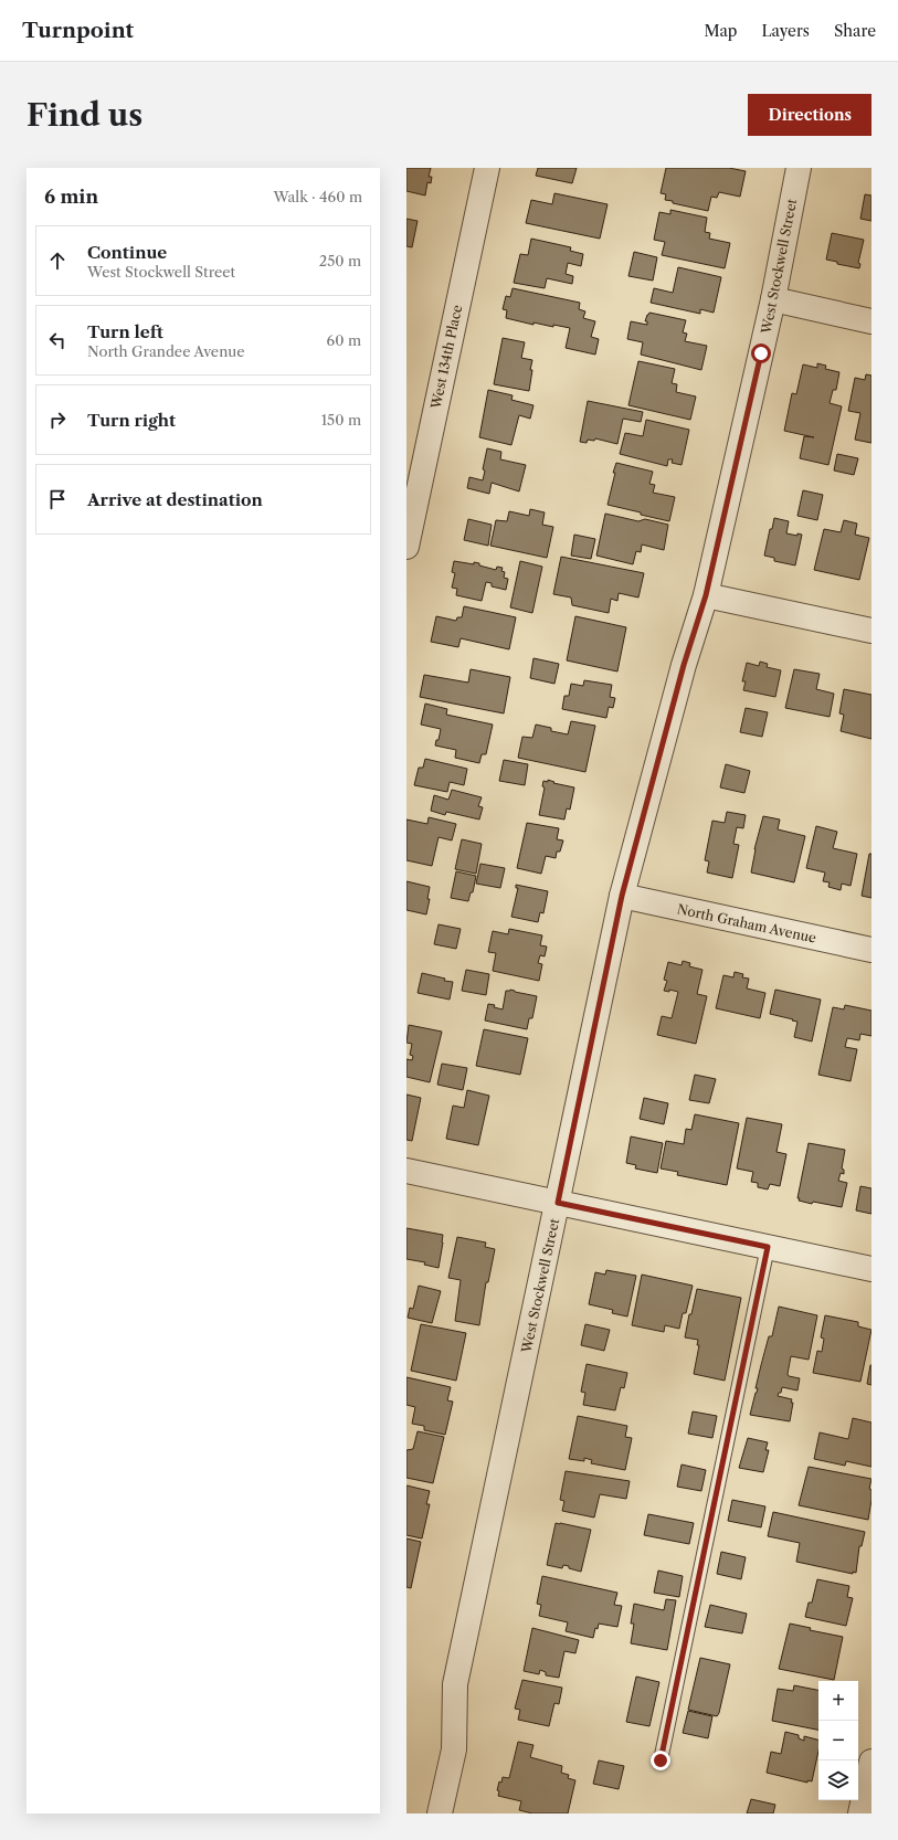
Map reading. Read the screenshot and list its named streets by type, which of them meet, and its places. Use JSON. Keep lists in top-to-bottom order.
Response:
{
  "streets": {
    "street": ["West Stockwell Street", "West 134th Place", "North Graham Avenue"]
  },
  "crossings": [
    ["West Stockwell Street", "North Graham Avenue"]
  ],
  "page": {
    "header": "Turnpoint",
    "nav": ["Map", "Layers", "Share"],
    "buttons": "Directions",
    "title": "Find us",
    "heading": ["6 min", "Walk · 460 m"],
    "list": [
      ["Continue", "West Stockwell Street", "250 m"],
      ["Turn left", "North Grandee Avenue", "60 m"],
      ["Turn right", "150 m"],
      "Arrive at destination"
    ],
    "map_buttons": ["+", "−"]
  }
}
